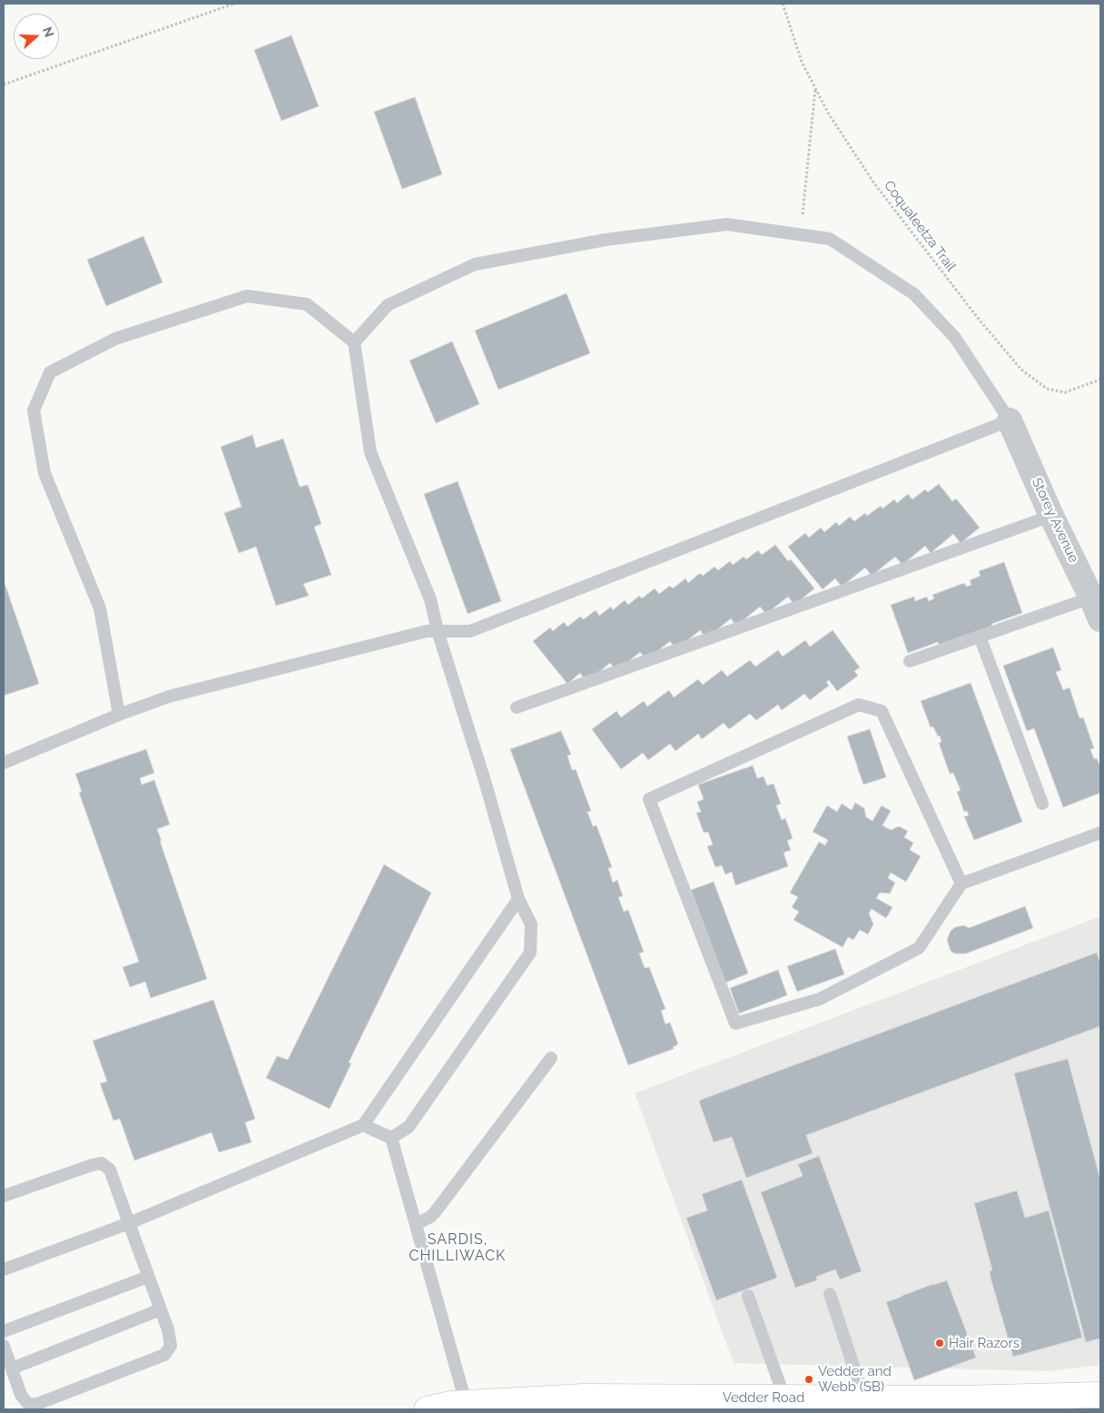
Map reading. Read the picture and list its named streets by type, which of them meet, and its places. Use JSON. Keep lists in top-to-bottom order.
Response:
{
  "streets": {
    "main road": ["Vedder Road"],
    "street": ["Storey Avenue"],
    "path": ["Coqualeetza Trail"]
  },
  "districts": ["SARDIS, CHILLIWACK"],
  "places": ["Hair Razors", "Vedder and Webb (SB)"],
  "north": "right"
}
